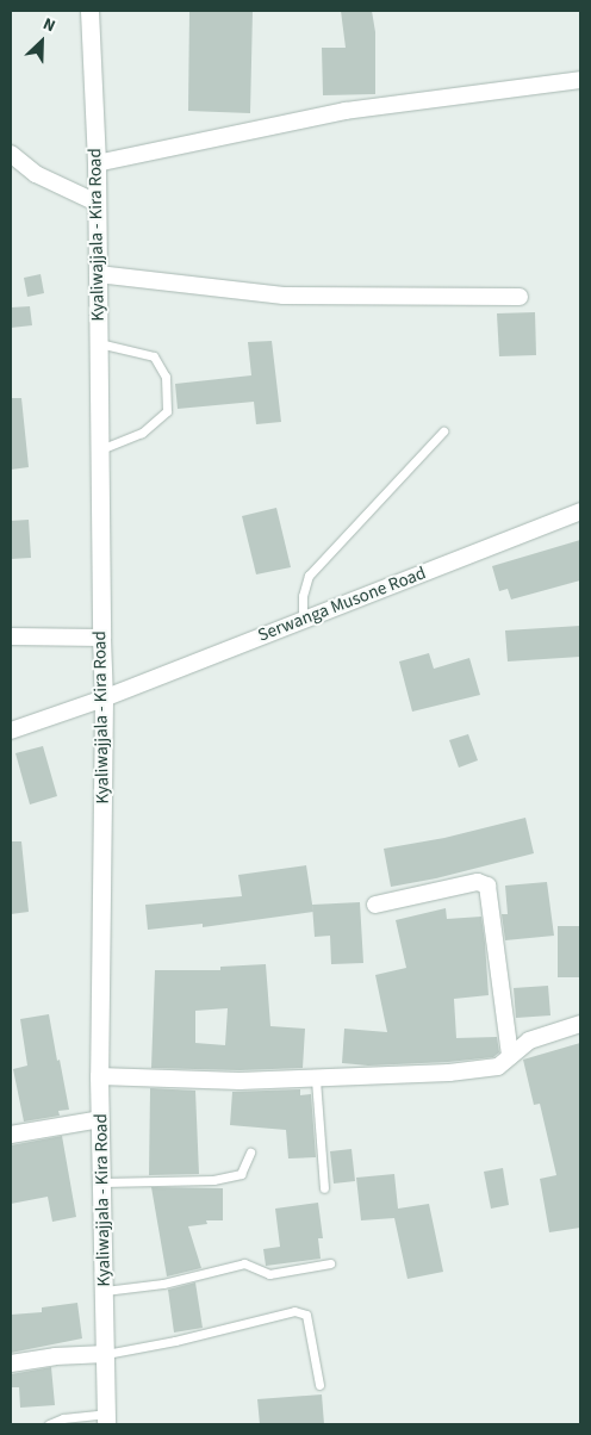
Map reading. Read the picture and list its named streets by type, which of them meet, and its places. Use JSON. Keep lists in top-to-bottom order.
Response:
{
  "streets": {
    "street": ["Kyaliwajjala - Kira Road", "Serwanga Musone Road"]
  },
  "crossings": [
    ["Kyaliwajjala - Kira Road", "Serwanga Musone Road"]
  ],
  "north": "top right"
}
